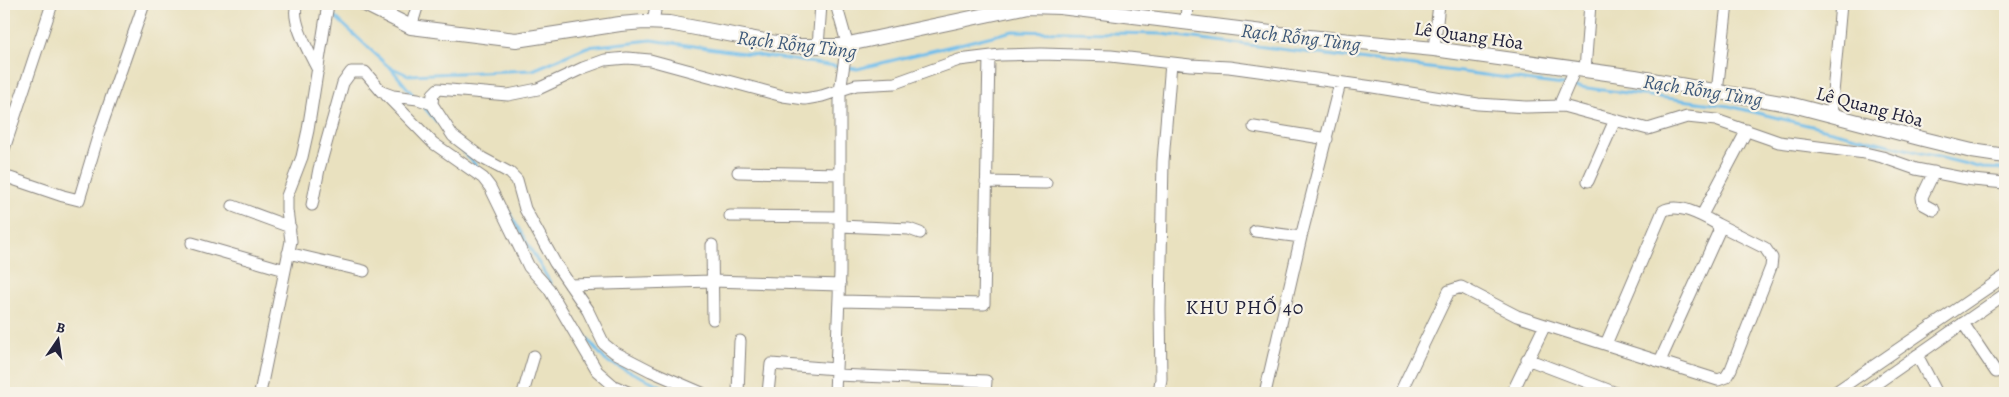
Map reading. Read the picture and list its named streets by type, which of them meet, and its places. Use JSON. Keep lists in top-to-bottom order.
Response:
{
  "streets": {
    "street": ["Lê Quang Hòa"]
  },
  "districts": ["KHU PHỐ 40"],
  "water": ["Rạch Rỗng Tùng"],
  "north": "top"
}
